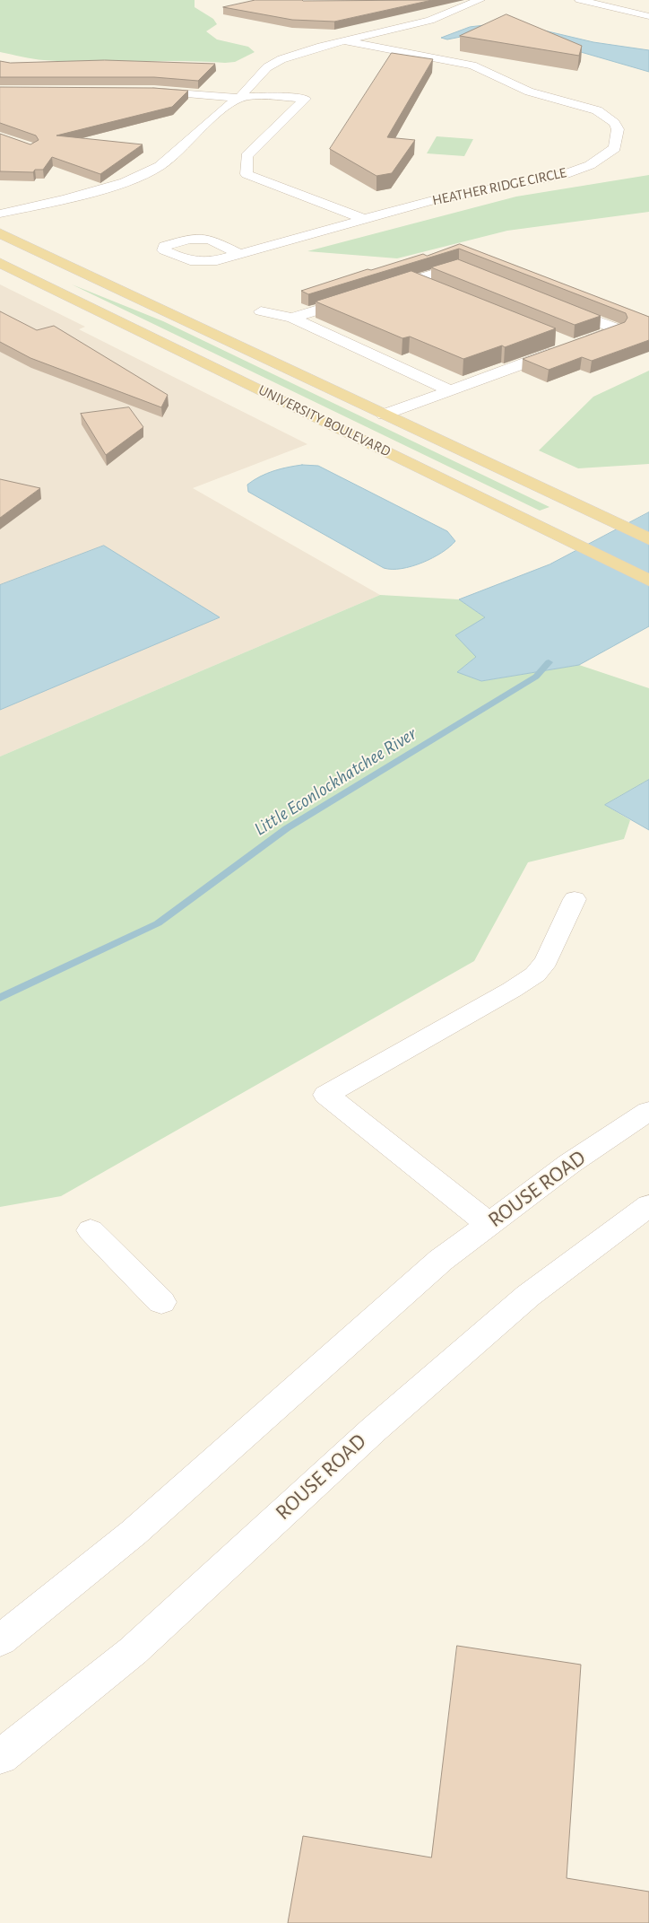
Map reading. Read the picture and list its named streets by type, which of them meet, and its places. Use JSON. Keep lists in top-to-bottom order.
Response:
{
  "streets": {
    "main road": ["UNIVERSITY BOULEVARD"],
    "street": ["HEATHER RIDGE CIRCLE", "ROUSE ROAD"]
  },
  "water": ["Little Econlockhatchee River"]
}
